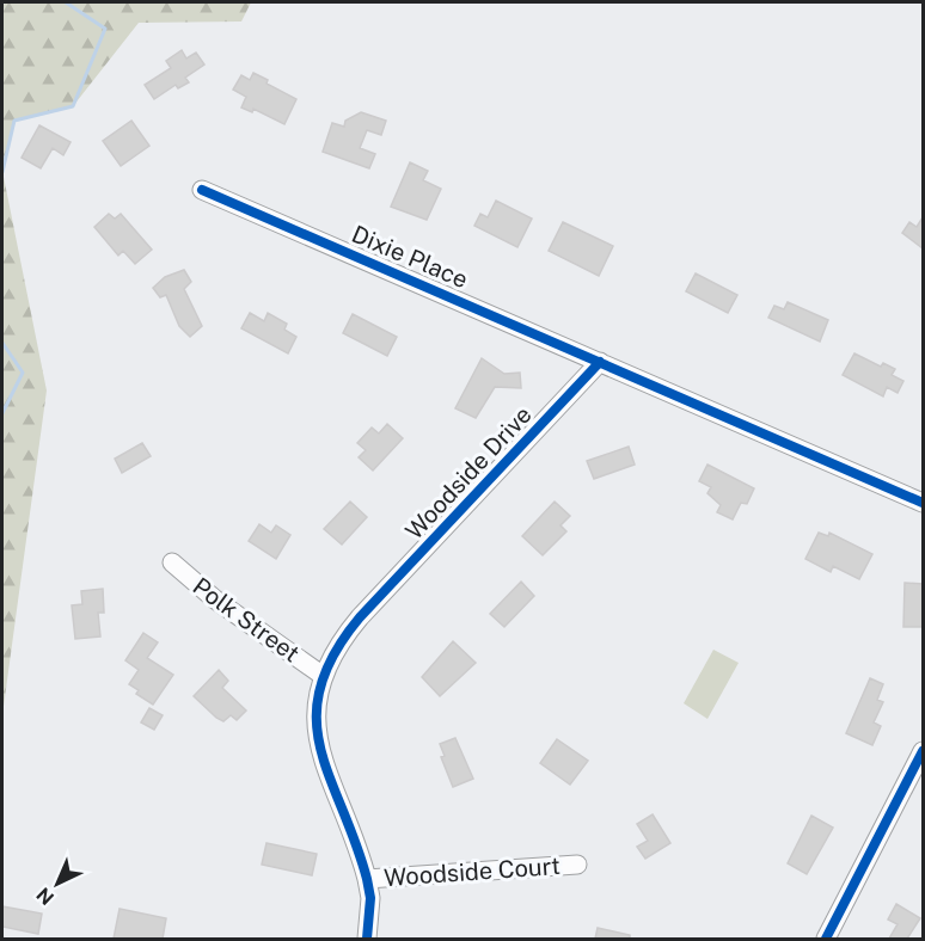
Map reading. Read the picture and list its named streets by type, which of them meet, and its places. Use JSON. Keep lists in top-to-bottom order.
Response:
{
  "streets": {
    "street": [
      "Dixie Place",
      "Woodside Drive",
      "Polk Street",
      "Woodside Court"
    ]
  },
  "crossings": [
    ["Dixie Place", "Woodside Drive"],
    ["Woodside Drive", "Polk Street"],
    ["Woodside Drive", "Woodside Court"]
  ],
  "north": "bottom left"
}
